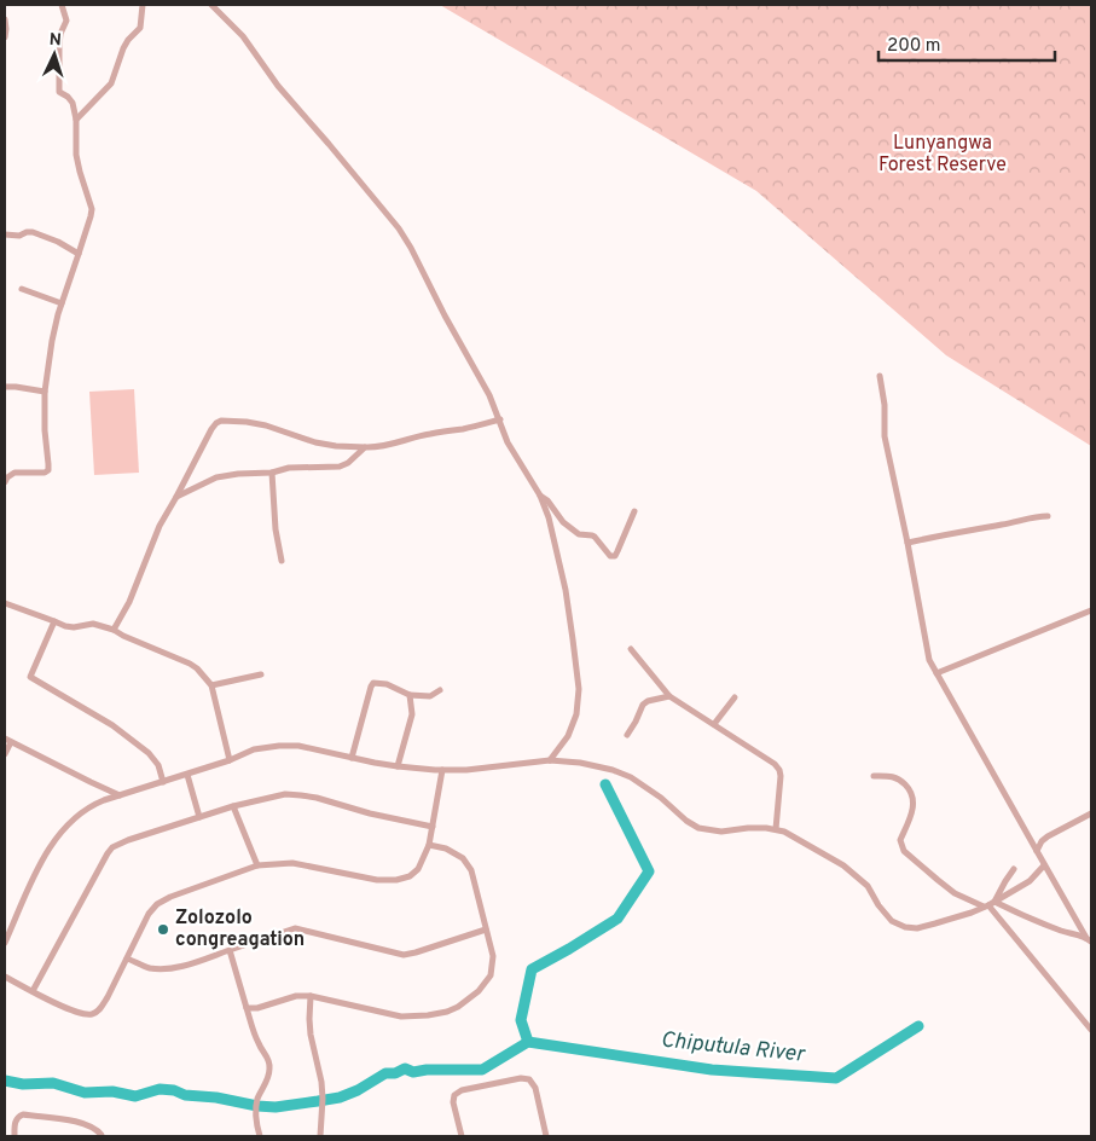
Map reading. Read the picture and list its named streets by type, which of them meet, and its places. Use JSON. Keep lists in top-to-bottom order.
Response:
{
  "water": ["Chiputula River"],
  "parks": ["Lunyangwa Forest Reserve"],
  "places": ["Zolozolo congreagation"],
  "scale_bar": "200 m",
  "north": "top"
}
